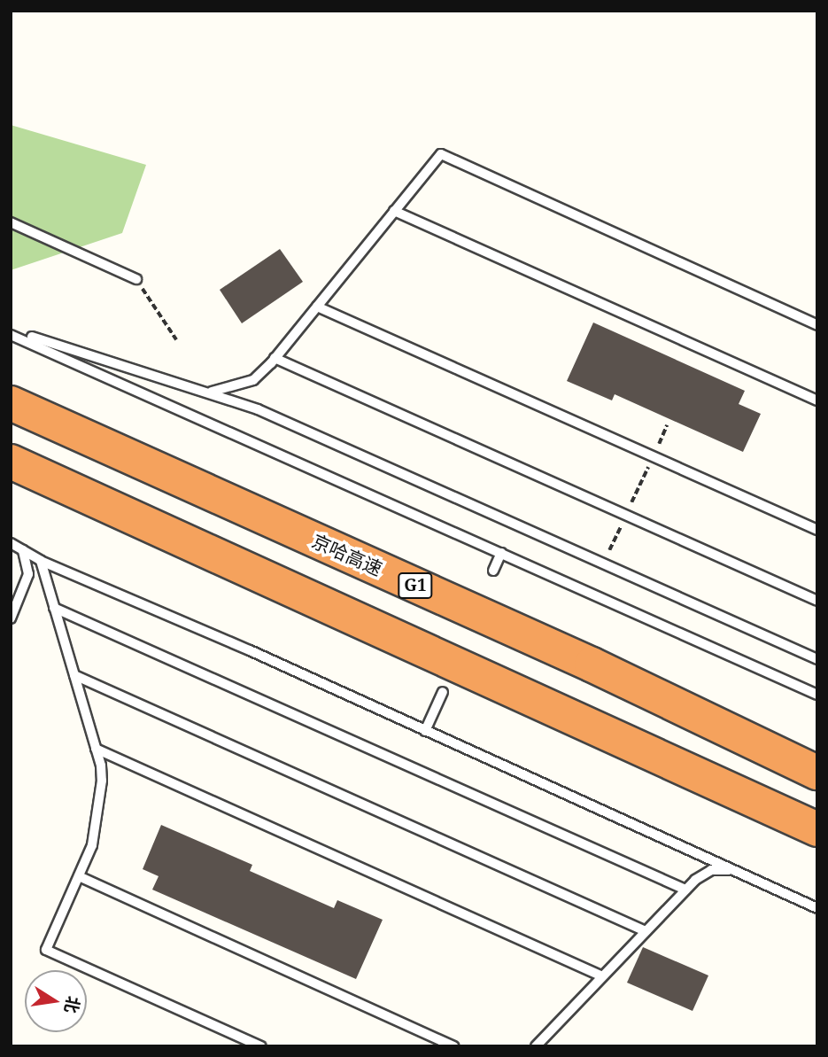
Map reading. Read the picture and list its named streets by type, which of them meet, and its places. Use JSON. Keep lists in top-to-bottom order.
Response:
{
  "streets": {
    "highway": ["京哈高速", "G1"]
  },
  "north": "right"
}
